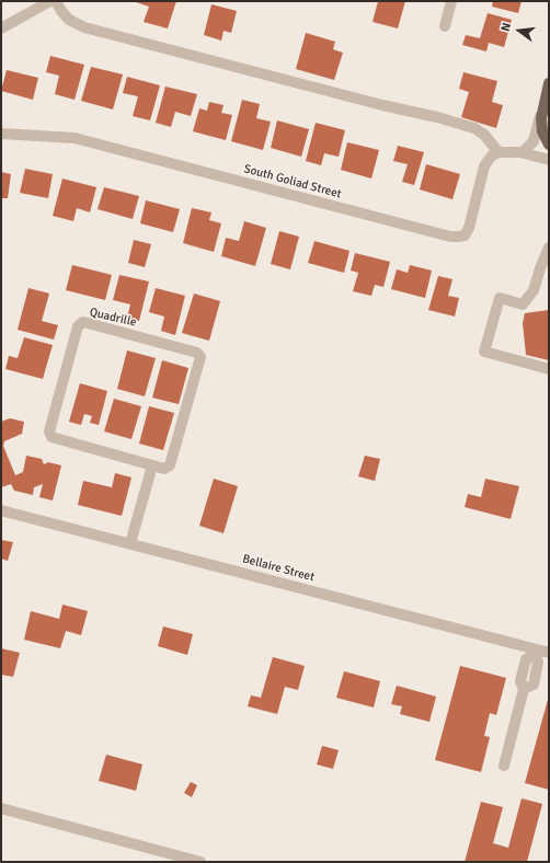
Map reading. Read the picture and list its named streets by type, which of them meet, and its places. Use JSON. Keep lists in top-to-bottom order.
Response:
{
  "streets": {
    "street": ["South Goliad Street", "Quadrille", "Bellaire Street"]
  },
  "north": "left"
}
